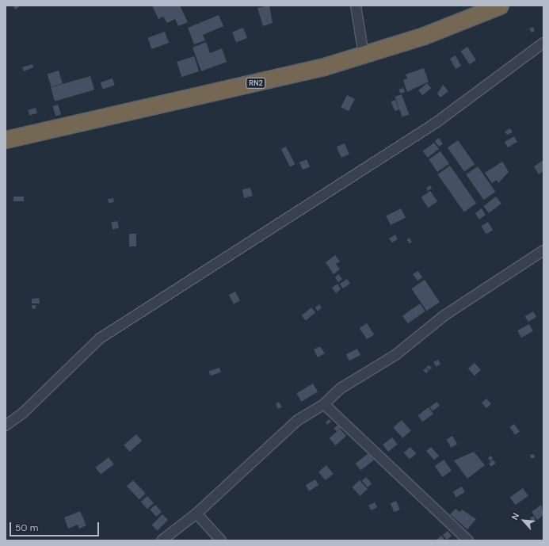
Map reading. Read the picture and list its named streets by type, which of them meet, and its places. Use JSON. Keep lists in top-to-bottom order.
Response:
{
  "streets": {
    "highway": ["RN2"]
  },
  "scale_bar": "50 m",
  "north": "top left"
}
